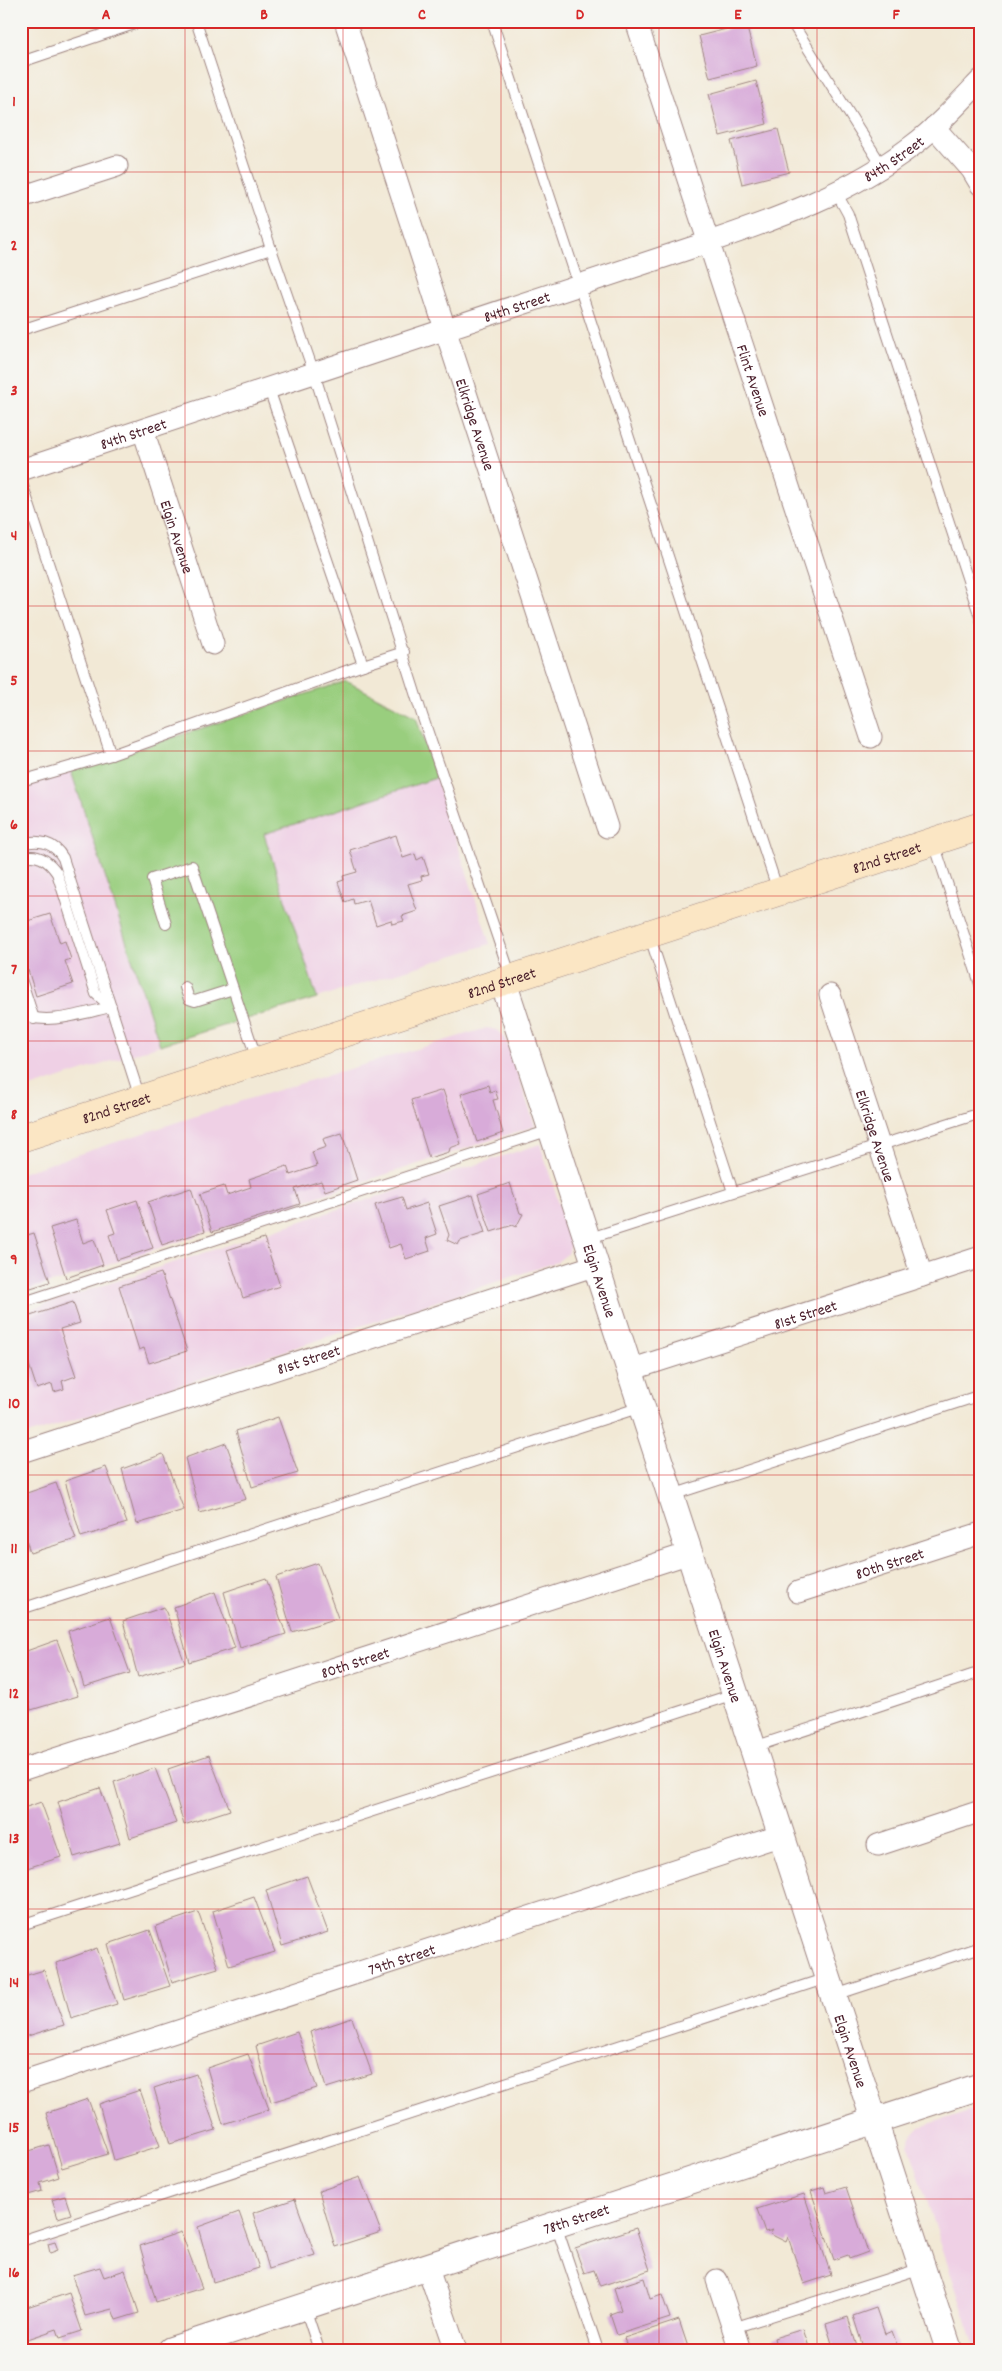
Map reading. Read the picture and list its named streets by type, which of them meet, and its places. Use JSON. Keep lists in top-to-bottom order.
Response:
{
  "streets": {
    "main road": ["82nd Street"],
    "street": [
      "84th Street",
      "Flint Avenue",
      "Elkridge Avenue",
      "Elgin Avenue",
      "81st Street",
      "80th Street",
      "79th Street",
      "78th Street"
    ]
  },
  "crossings": [
    ["84th Street", "Flint Avenue"],
    ["84th Street", "Elkridge Avenue"],
    ["84th Street", "Elgin Avenue"],
    ["Elkridge Avenue", "81st Street"],
    ["Elgin Avenue", "82nd Street"],
    ["Elgin Avenue", "81st Street"],
    ["Elgin Avenue", "80th Street"],
    ["Elgin Avenue", "79th Street"],
    ["Elgin Avenue", "78th Street"]
  ],
  "grid": {
    "columns": [
      "A",
      "B",
      "C",
      "D",
      "E",
      "F"
    ],
    "rows": [
      "1",
      "2",
      "3",
      "4",
      "5",
      "6",
      "7",
      "8",
      "9",
      "10",
      "11",
      "12",
      "13",
      "14",
      "15",
      "16"
    ]
  }
}
